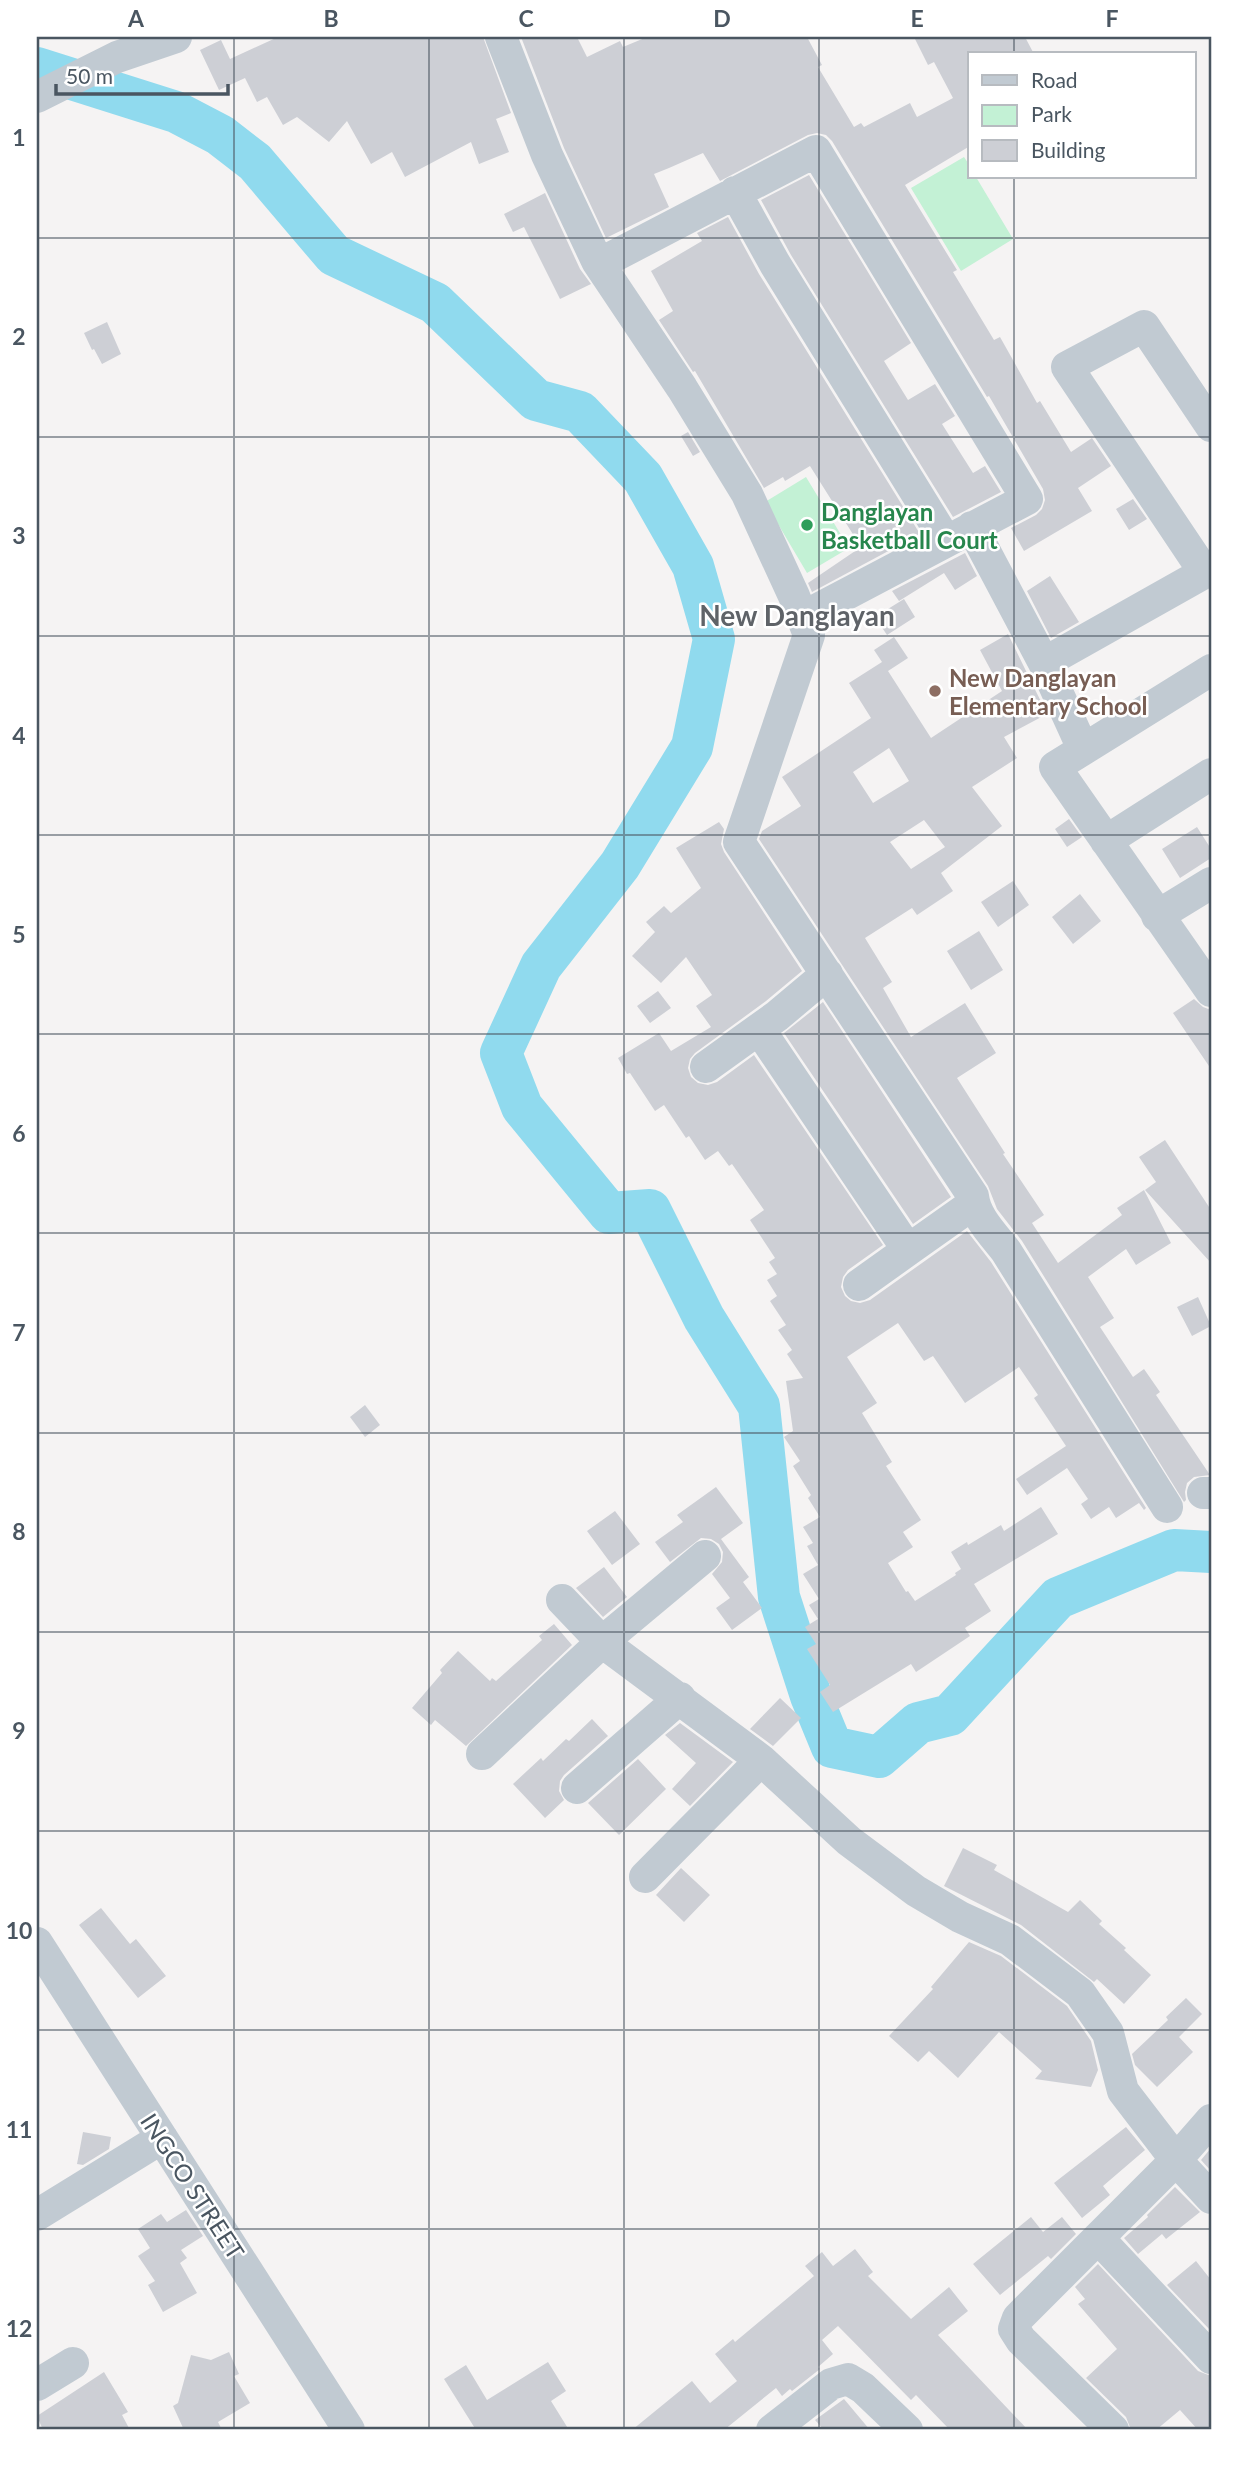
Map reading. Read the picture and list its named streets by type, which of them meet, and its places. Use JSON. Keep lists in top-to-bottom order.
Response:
{
  "streets": {
    "street": ["INGCO STREET"]
  },
  "districts": ["New Danglayan"],
  "places": ["Danglayan Basketball Court", "New Danglayan Elementary School"],
  "legend": ["Road", "Park", "Building"],
  "scale_bar": "50 m",
  "grid": {
    "columns": [
      "A",
      "B",
      "C",
      "D",
      "E",
      "F"
    ],
    "rows": [
      "1",
      "2",
      "3",
      "4",
      "5",
      "6",
      "7",
      "8",
      "9",
      "10",
      "11",
      "12"
    ]
  }
}
